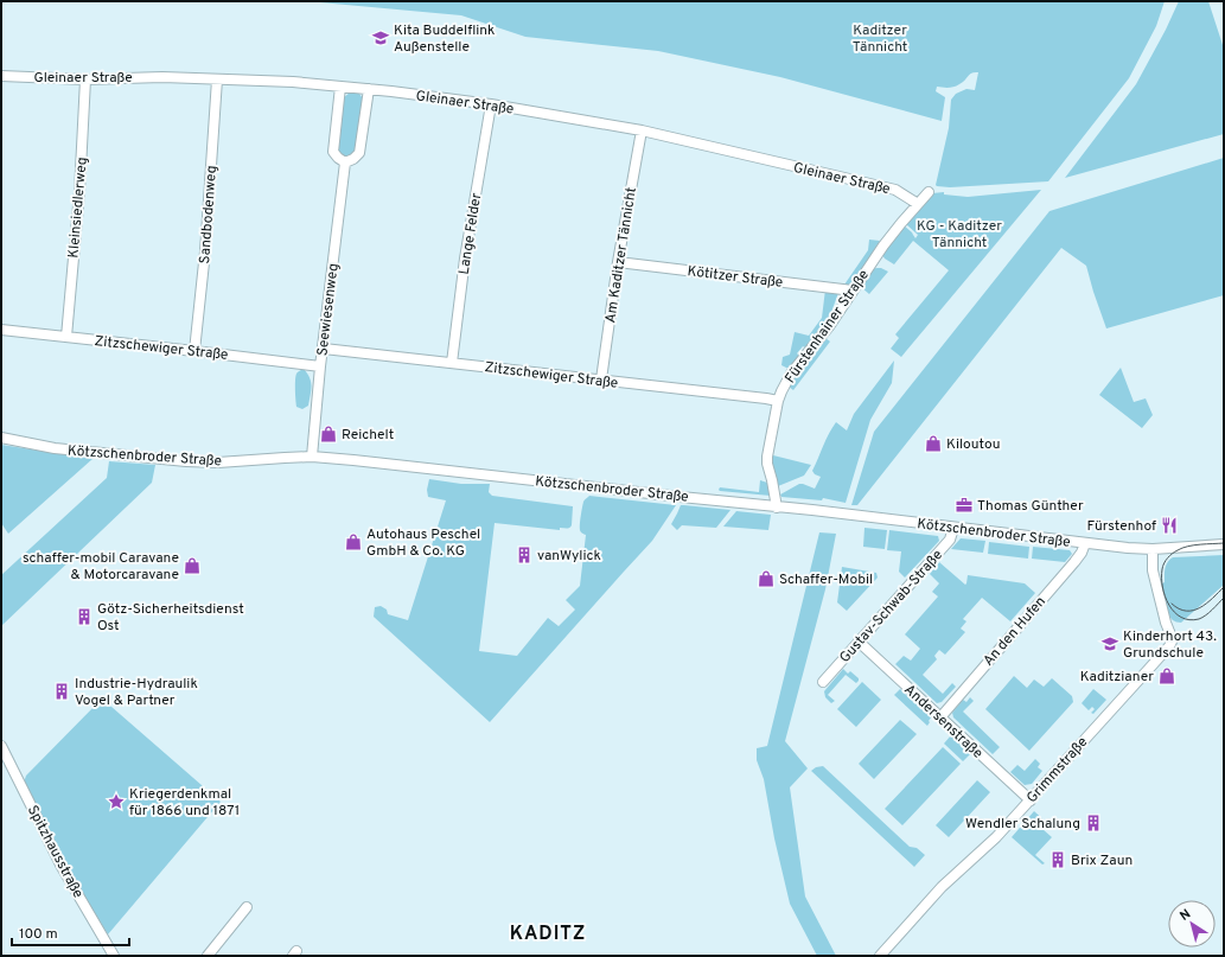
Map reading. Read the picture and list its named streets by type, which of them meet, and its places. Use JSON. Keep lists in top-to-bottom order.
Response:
{
  "streets": {
    "street": [
      "Gleinaer Straße",
      "Kleinsiedlerweg",
      "Sandbodenweg",
      "Lange Felder",
      "Am Kaditzer Tännicht",
      "Kötitzer Straße",
      "Seewiesenweg",
      "Fürstenhainer Straße",
      "Zitzschewiger Straße",
      "Kötzschenbroder Straße",
      "Gustav-Schwab-Straße",
      "An den Hufen",
      "Andersenstraße",
      "Grimmstraße",
      "Spitzhausstraße"
    ]
  },
  "crossings": [
    ["Gleinaer Straße", "Kleinsiedlerweg"],
    ["Gleinaer Straße", "Sandbodenweg"],
    ["Gleinaer Straße", "Lange Felder"],
    ["Gleinaer Straße", "Am Kaditzer Tännicht"],
    ["Gleinaer Straße", "Fürstenhainer Straße"],
    ["Kleinsiedlerweg", "Zitzschewiger Straße"],
    ["Sandbodenweg", "Zitzschewiger Straße"],
    ["Lange Felder", "Zitzschewiger Straße"],
    ["Am Kaditzer Tännicht", "Kötitzer Straße"],
    ["Am Kaditzer Tännicht", "Zitzschewiger Straße"],
    ["Kötitzer Straße", "Fürstenhainer Straße"],
    ["Seewiesenweg", "Zitzschewiger Straße"],
    ["Seewiesenweg", "Kötzschenbroder Straße"],
    ["Fürstenhainer Straße", "Zitzschewiger Straße"],
    ["Fürstenhainer Straße", "Kötzschenbroder Straße"],
    ["Kötzschenbroder Straße", "Gustav-Schwab-Straße"],
    ["Kötzschenbroder Straße", "An den Hufen"],
    ["Kötzschenbroder Straße", "Grimmstraße"],
    ["Gustav-Schwab-Straße", "Andersenstraße"],
    ["An den Hufen", "Andersenstraße"],
    ["Andersenstraße", "Grimmstraße"]
  ],
  "districts": ["KADITZ"],
  "parks": ["Kaditzer Tännicht", "KG - Kaditzer Tännicht"],
  "places": {
    "school or university": ["Kita Buddelflink Außenstelle", "Kinderhort 43. Grundschule"],
    "shop": [
      "Reichelt",
      "Kiloutou",
      "Autohaus Peschel GmbH & Co. KG",
      "schaffer-mobil Caravane & Motorcaravane",
      "Schaffer-Mobil",
      "Kaditzianer"
    ],
    "office": ["Thomas Günther"],
    "restaurant": ["Fürstenhof"],
    "building": [
      "vanWylick",
      "Götz-Sicherheitsdienst Ost",
      "Industrie-Hydraulik Vogel & Partner",
      "Wendler Schalung",
      "Brix Zaun"
    ],
    "place": ["Kriegerdenkmal für 1866 und 1871"]
  },
  "scale_bar": "100 m",
  "north": "top left"
}
